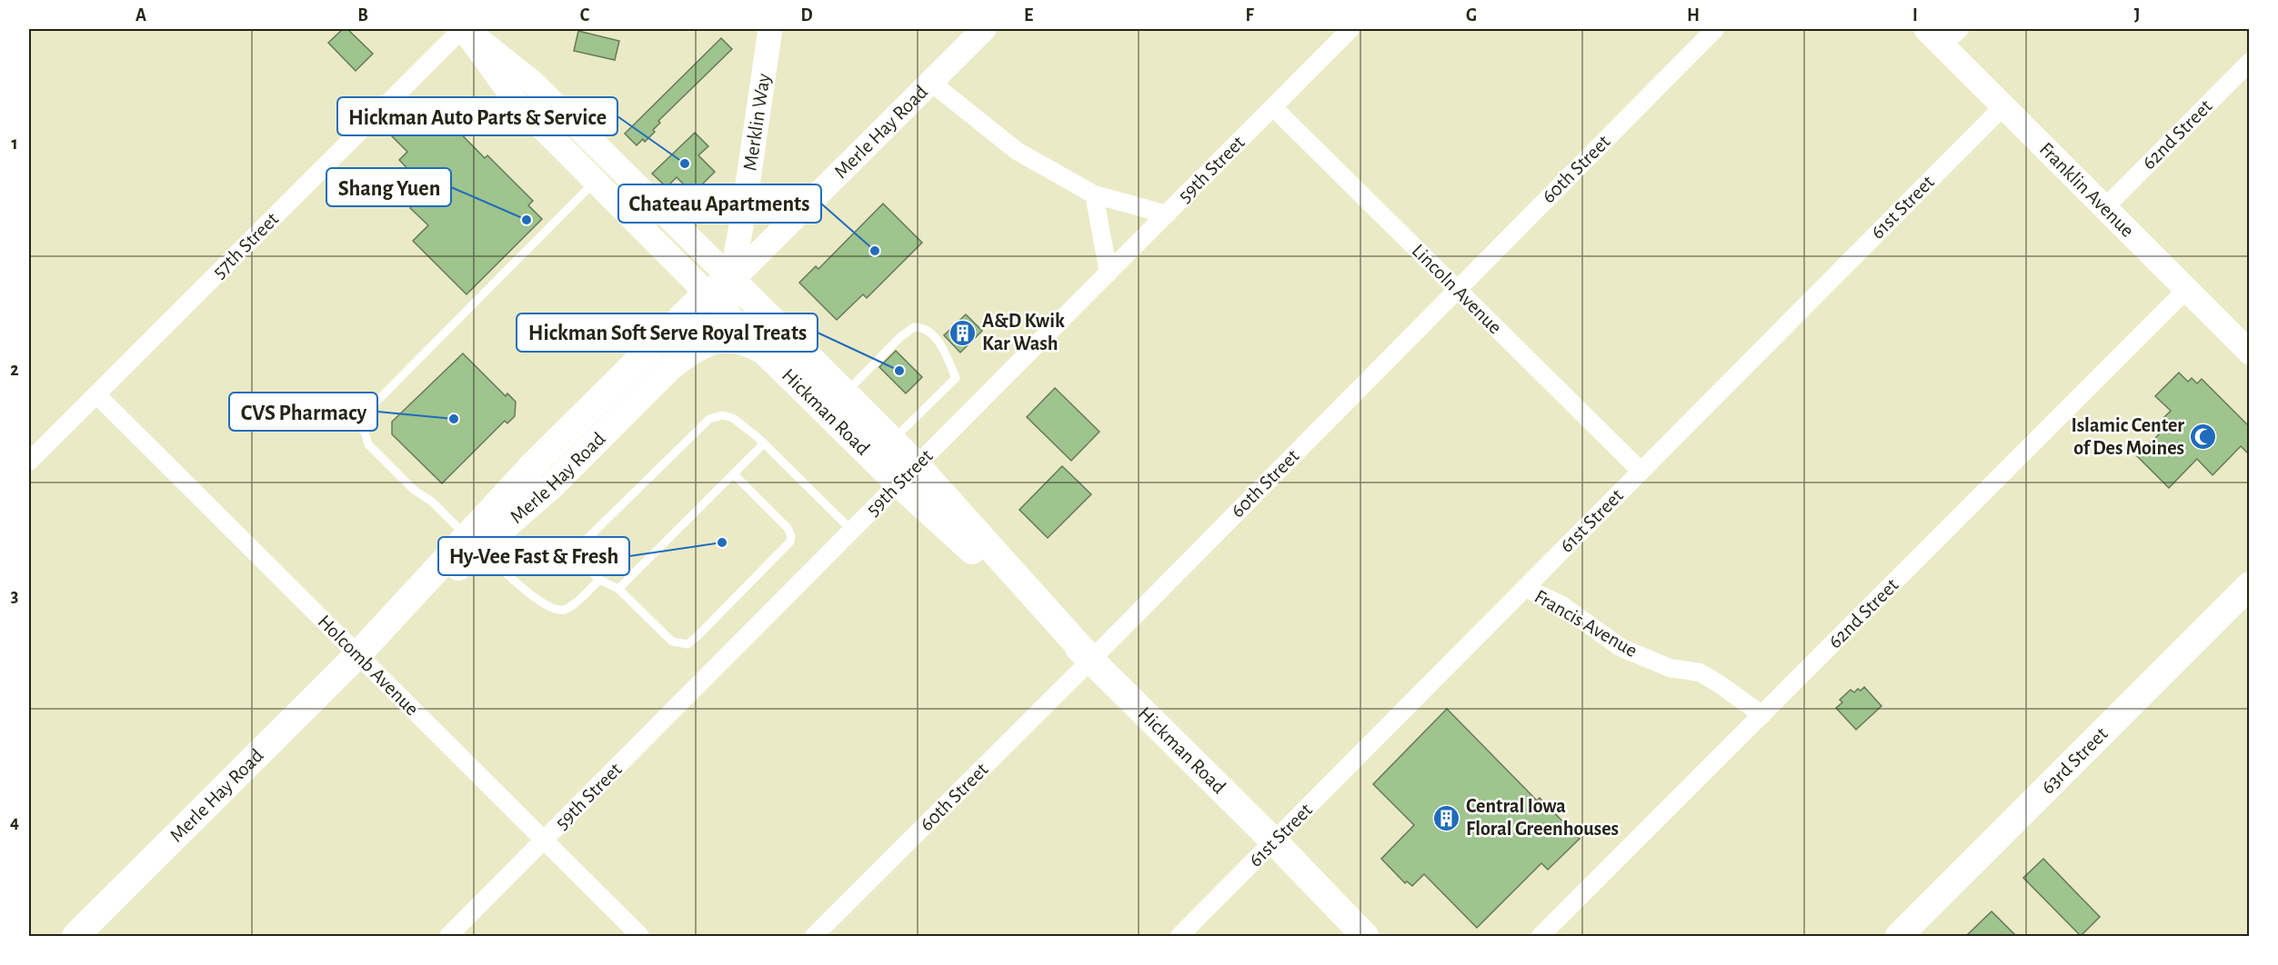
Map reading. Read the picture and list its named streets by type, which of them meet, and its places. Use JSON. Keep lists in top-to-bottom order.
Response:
{
  "streets": {
    "main road": [
      "Merklin Way",
      "Merle Hay Road",
      "Franklin Avenue",
      "Hickman Road",
      "63rd Street"
    ],
    "street": [
      "62nd Street",
      "59th Street",
      "60th Street",
      "61st Street",
      "57th Street",
      "Lincoln Avenue",
      "Francis Avenue",
      "Holcomb Avenue"
    ]
  },
  "crossings": [
    ["Merklin Way", "Merle Hay Road"],
    ["Merklin Way", "Hickman Road"],
    ["Merle Hay Road", "Hickman Road"],
    ["Merle Hay Road", "Holcomb Avenue"],
    ["62nd Street", "Franklin Avenue"],
    ["62nd Street", "Francis Avenue"],
    ["59th Street", "Lincoln Avenue"],
    ["59th Street", "Hickman Road"],
    ["59th Street", "Holcomb Avenue"],
    ["60th Street", "Lincoln Avenue"],
    ["60th Street", "Hickman Road"],
    ["Franklin Avenue", "61st Street"],
    ["61st Street", "Lincoln Avenue"],
    ["61st Street", "Hickman Road"],
    ["61st Street", "Francis Avenue"],
    ["57th Street", "Hickman Road"],
    ["57th Street", "Holcomb Avenue"]
  ],
  "places": {
    "other": [
      "Hickman Auto Parts & Service",
      "Shang Yuen",
      "Chateau Apartments",
      "Hickman Soft Serve Royal Treats",
      "CVS Pharmacy",
      "Hy-Vee Fast & Fresh"
    ],
    "building": ["A&D Kwik Kar Wash", "Central Iowa Floral Greenhouses"],
    "mosque": ["Islamic Center of Des Moines"]
  },
  "grid": {
    "columns": [
      "A",
      "B",
      "C",
      "D",
      "E",
      "F",
      "G",
      "H",
      "I",
      "J"
    ],
    "rows": [
      "1",
      "2",
      "3",
      "4"
    ]
  }
}
